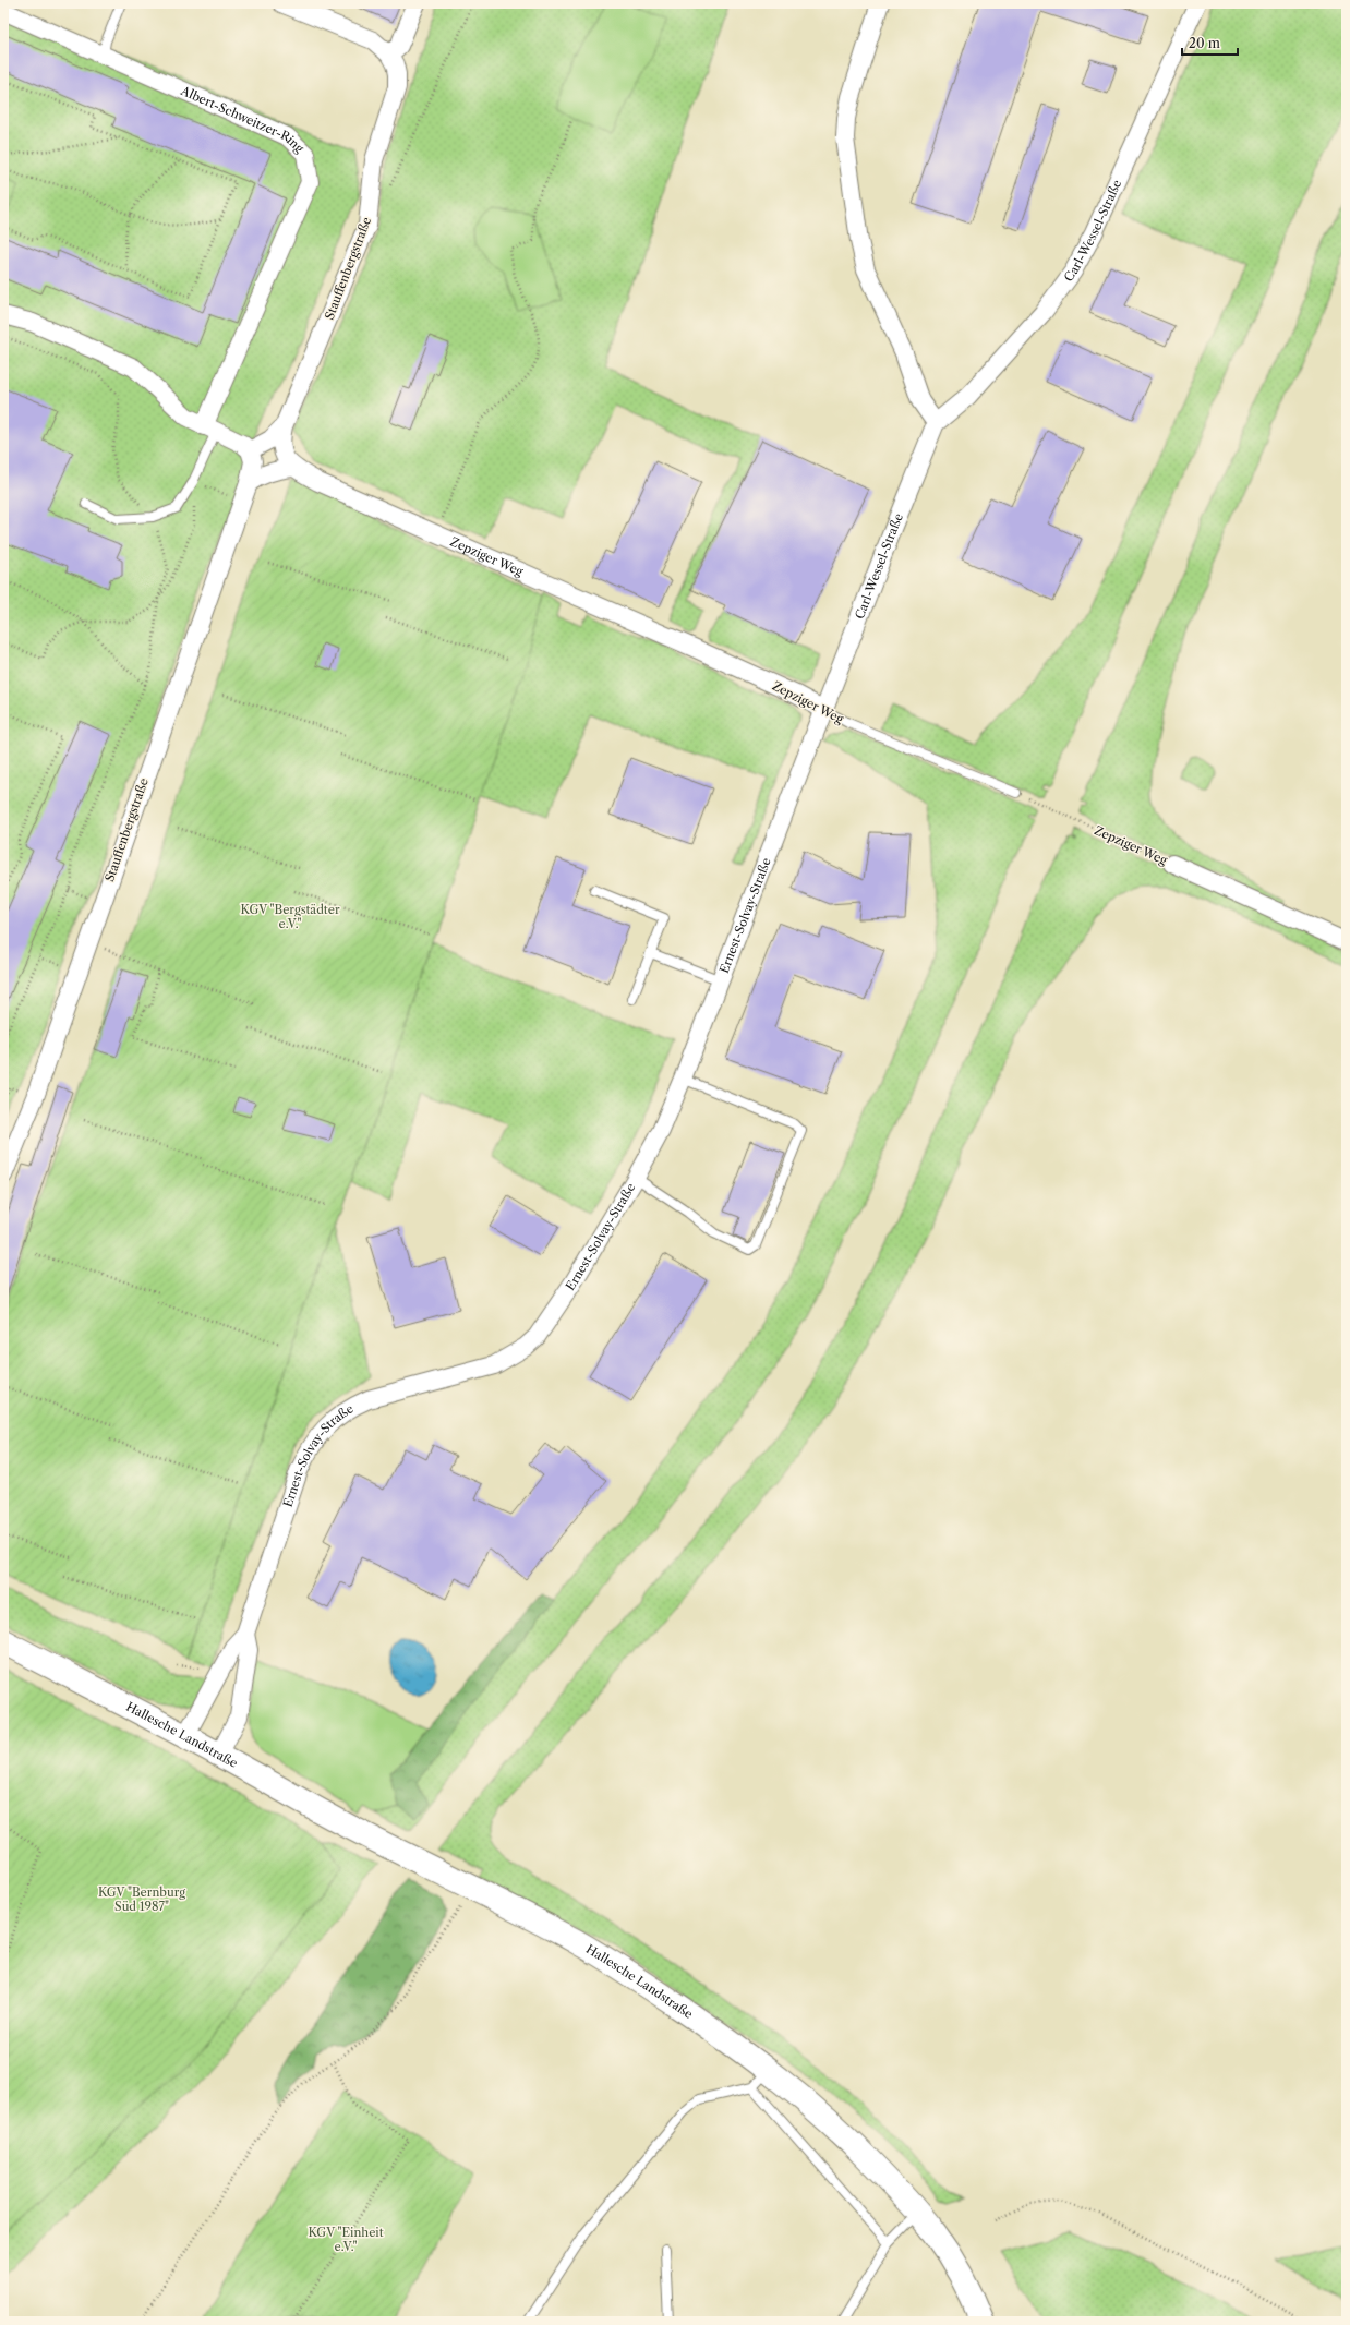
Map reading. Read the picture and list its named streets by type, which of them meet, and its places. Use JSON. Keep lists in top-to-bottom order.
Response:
{
  "streets": {
    "main road": ["Hallesche Landstraße"],
    "street": [
      "Albert-Schweitzer-Ring",
      "Carl-Wessel-Straße",
      "Stauffenbergstraße",
      "Zepziger Weg",
      "Ernest-Solvay-Straße"
    ]
  },
  "crossings": [
    ["Carl-Wessel-Straße", "Zepziger Weg"],
    ["Carl-Wessel-Straße", "Ernest-Solvay-Straße"],
    ["Stauffenbergstraße", "Zepziger Weg"],
    ["Zepziger Weg", "Ernest-Solvay-Straße"],
    ["Ernest-Solvay-Straße", "Hallesche Landstraße"]
  ],
  "parks": ["KGV \"Bergstädter e.V.\"", "KGV \"Bernburg Süd 1987\"", "KGV \"Einheit e.V.\""],
  "scale_bar": "20 m"
}
